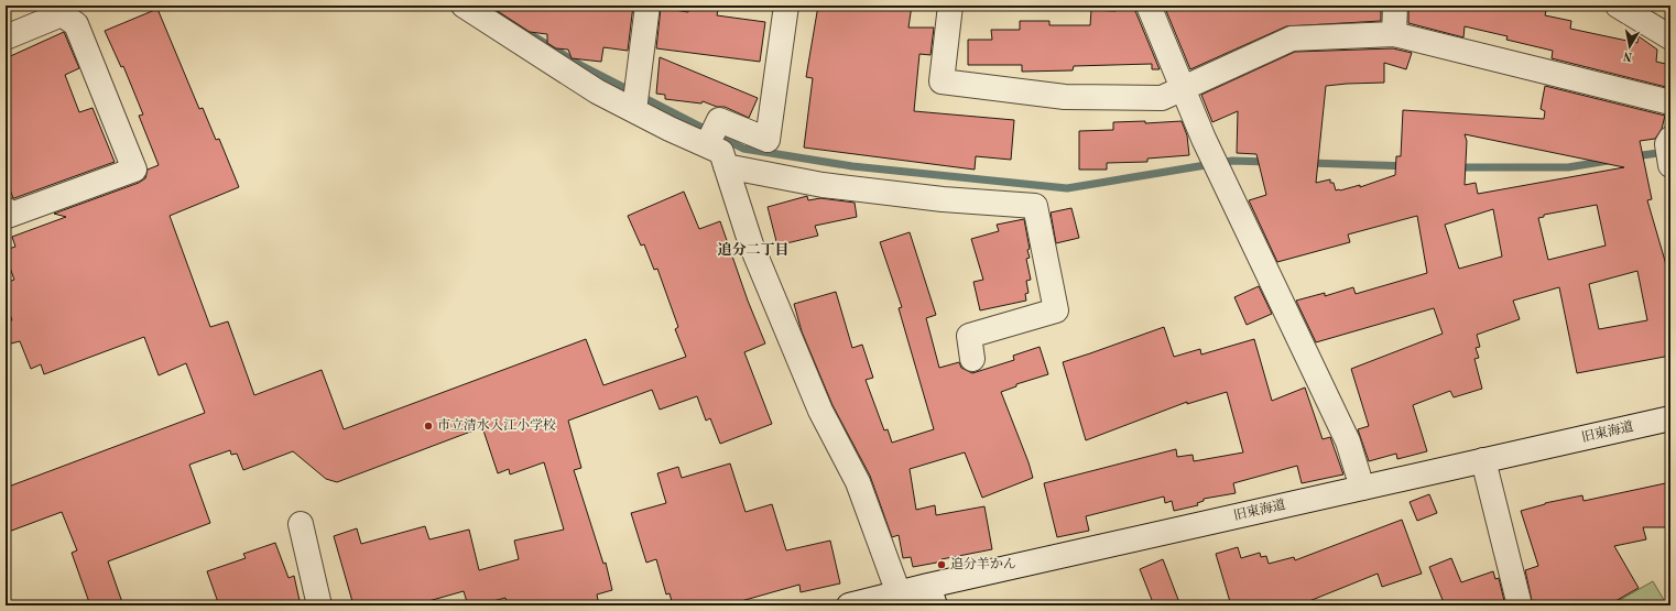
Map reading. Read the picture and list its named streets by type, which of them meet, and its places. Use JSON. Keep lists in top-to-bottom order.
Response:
{
  "streets": {
    "street": ["旧東海道"]
  },
  "districts": ["追分二丁目"],
  "places": ["市立清水入江小学校", "追分羊かん"],
  "north": "bottom"
}
